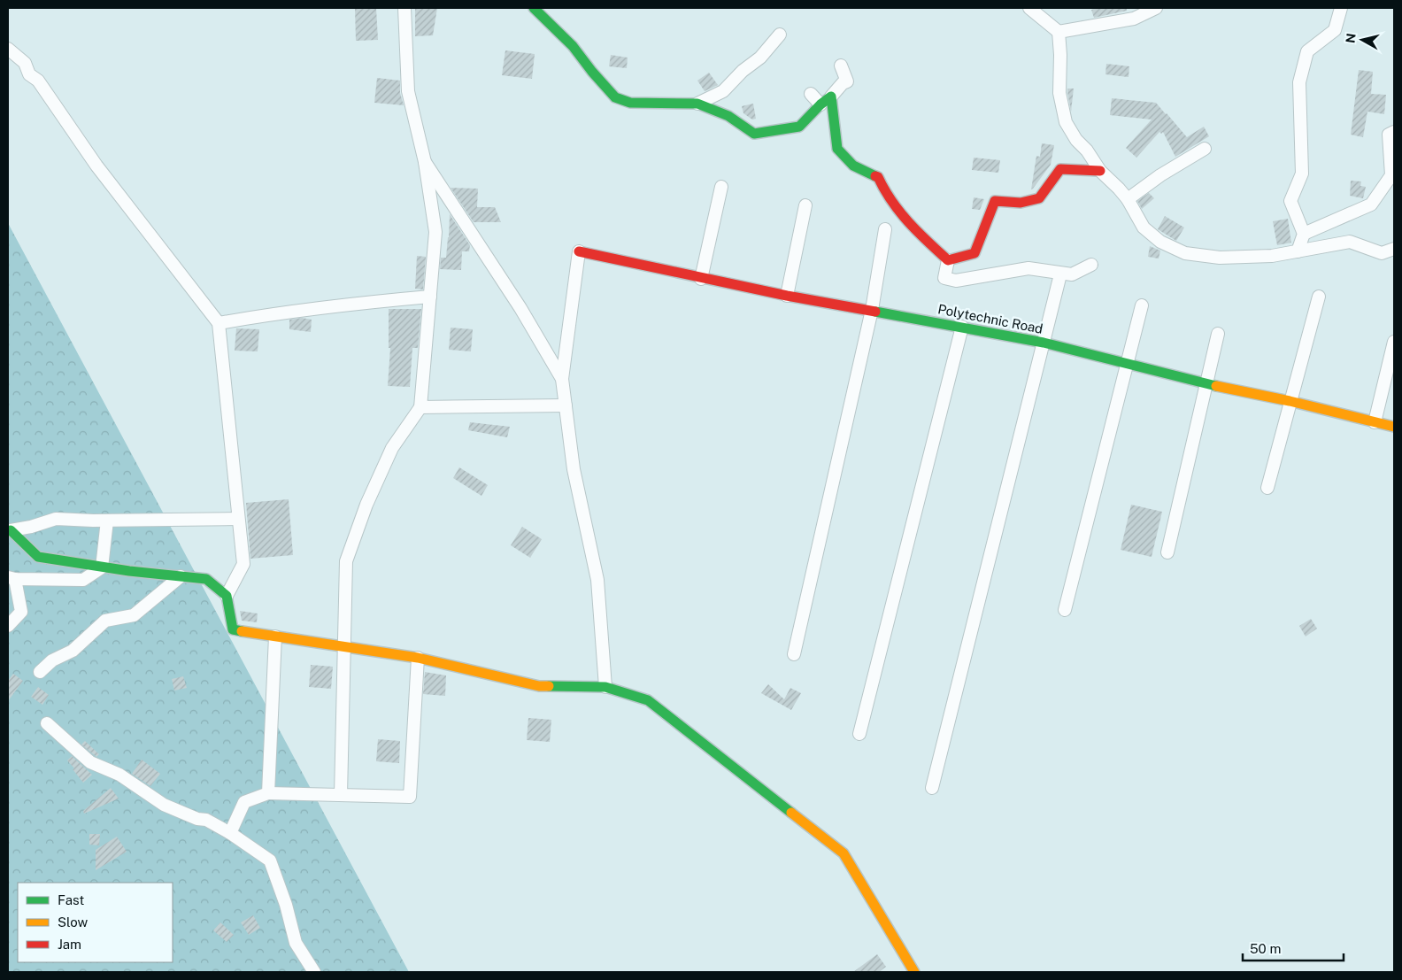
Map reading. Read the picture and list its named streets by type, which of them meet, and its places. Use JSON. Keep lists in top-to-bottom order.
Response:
{
  "streets": {
    "street": ["Polytechnic Road"]
  },
  "legend": ["Fast", "Slow", "Jam"],
  "scale_bar": "50 m",
  "north": "left"
}
